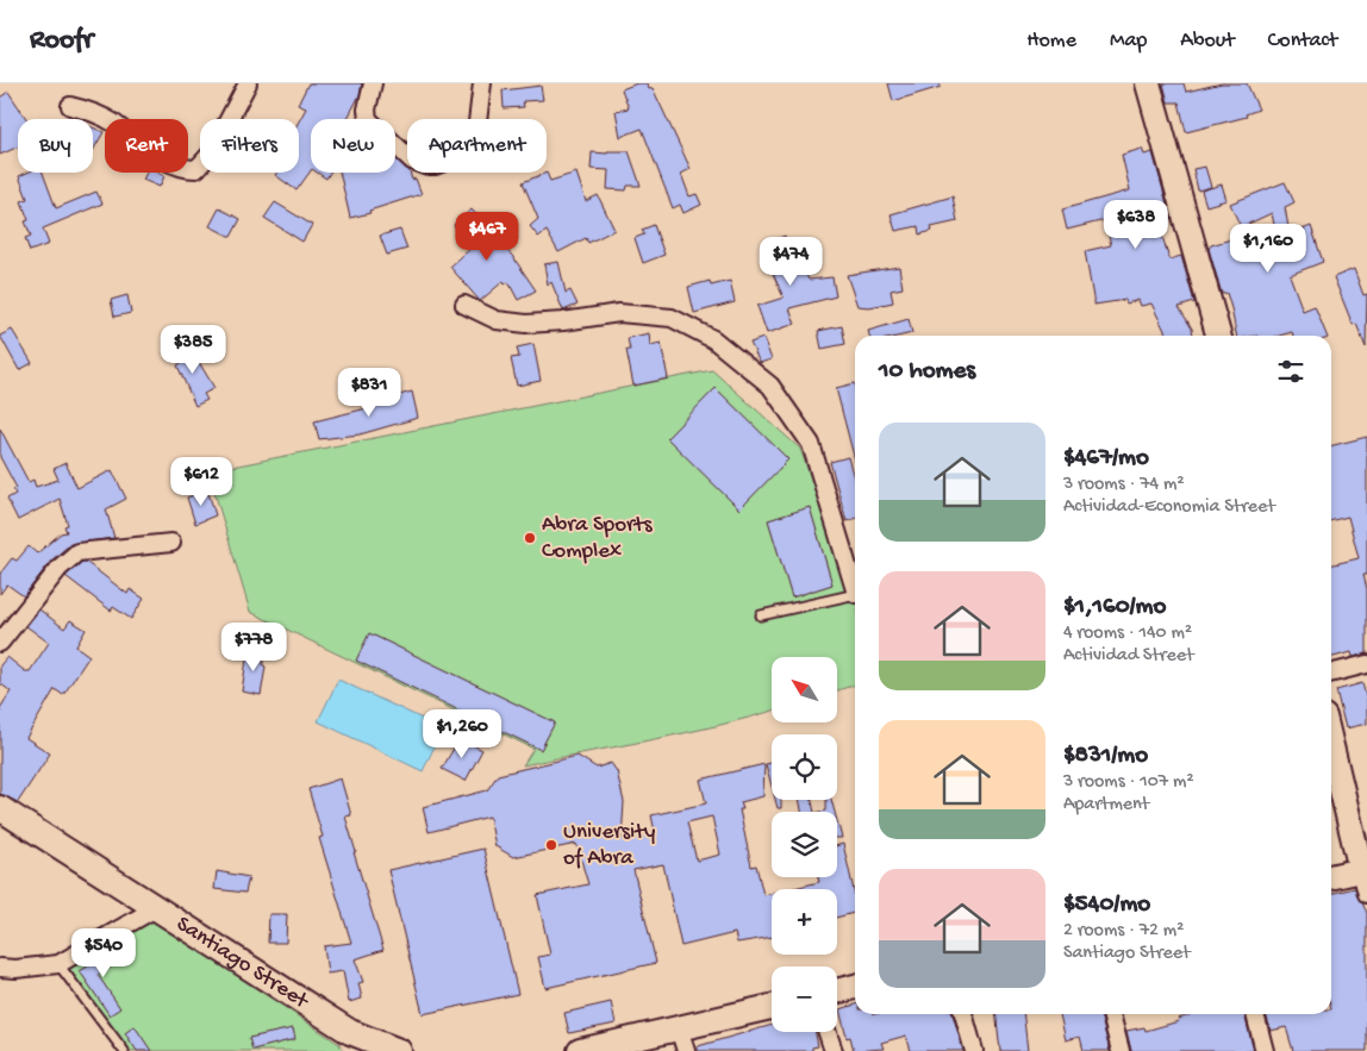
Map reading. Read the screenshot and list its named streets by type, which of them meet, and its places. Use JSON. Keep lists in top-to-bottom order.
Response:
{
  "streets": {
    "street": ["Santiago Street"]
  },
  "places": ["Abra Sports Complex", "University of Abra"],
  "north": "top left",
  "page": {
    "header": "Roofr",
    "nav": [
      "Home",
      "Map",
      "About",
      "Contact"
    ],
    "chip": [
      "Buy",
      "Rent",
      "Filters",
      "New",
      "Apartment"
    ],
    "price": [
      "$638",
      "$467",
      "$1,160",
      "$474",
      "$385",
      "$831",
      "$612",
      "$778",
      "$1,260",
      "$540"
    ],
    "heading": "10 homes",
    "list": [
      {
        "name": "$467/mo",
        "note": "3 rooms · 74 m² · Actividad-Economia Street"
      },
      {
        "name": "$1,160/mo",
        "note": "4 rooms · 140 m² · Actividad Street"
      },
      {
        "name": "$831/mo",
        "note": "3 rooms · 107 m² · Apartment"
      },
      {
        "name": "$540/mo",
        "note": "2 rooms · 72 m² · Santiago Street"
      }
    ],
    "map_buttons": ["+", "−"]
  }
}
